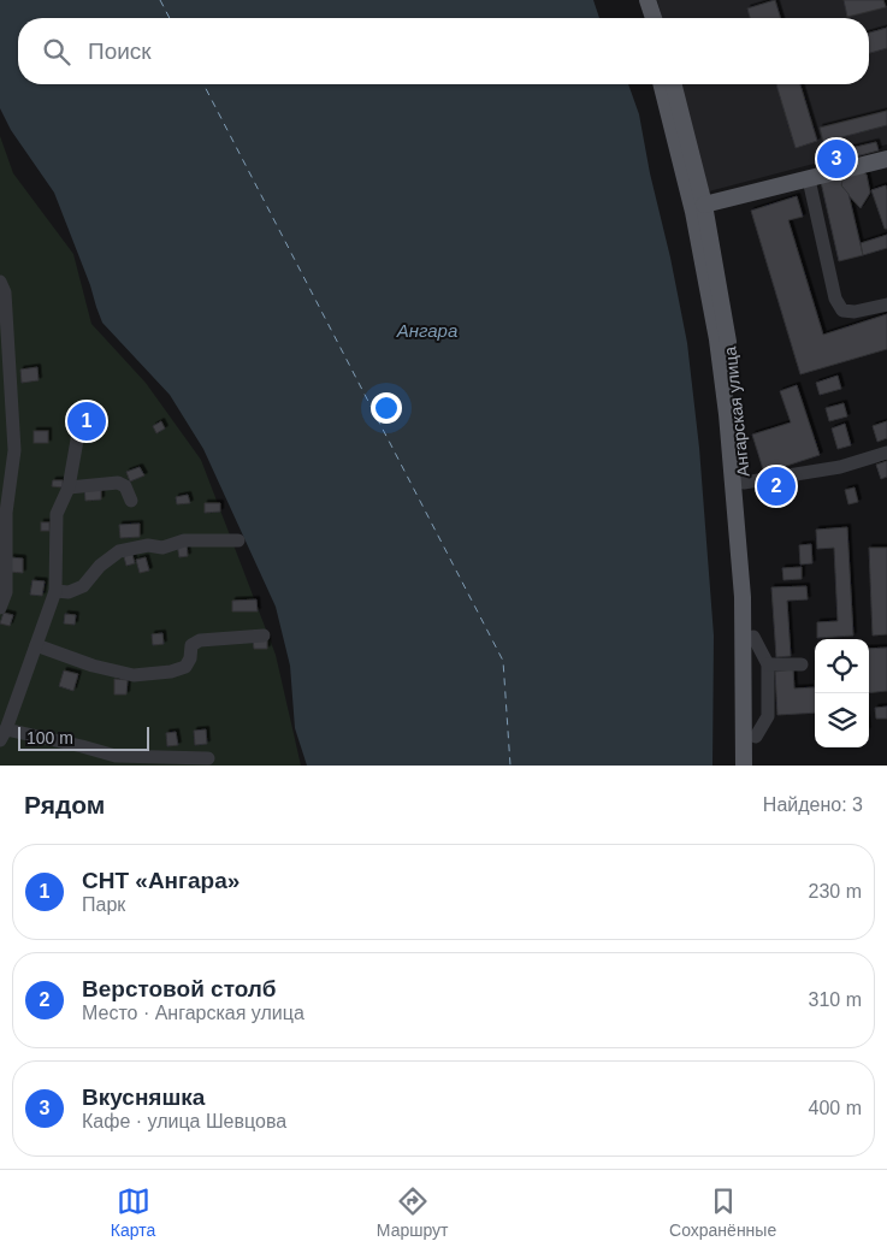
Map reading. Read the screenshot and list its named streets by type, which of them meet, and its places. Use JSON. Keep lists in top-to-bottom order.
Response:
{
  "streets": {
    "main road": ["Ангарская улица"]
  },
  "water": ["Ангара"],
  "scale_bar": "100 m",
  "page": {
    "search": "Поиск",
    "pins": ["3", "1", "2"],
    "scale": "100 m",
    "heading": ["Рядом", "Найдено: 3"],
    "list": [
      {
        "mark": "1",
        "name": "СНТ «Ангара»",
        "note": "Парк",
        "value": "230 m"
      },
      {
        "mark": "2",
        "name": "Верстовой столб",
        "note": "Место · Ангарская улица",
        "value": "310 m"
      },
      {
        "mark": "3",
        "name": "Вкусняшка",
        "note": "Кафе · улица Шевцова",
        "value": "400 m"
      }
    ],
    "nav": ["Карта", "Маршрут", "Сохранённые"]
  }
}
